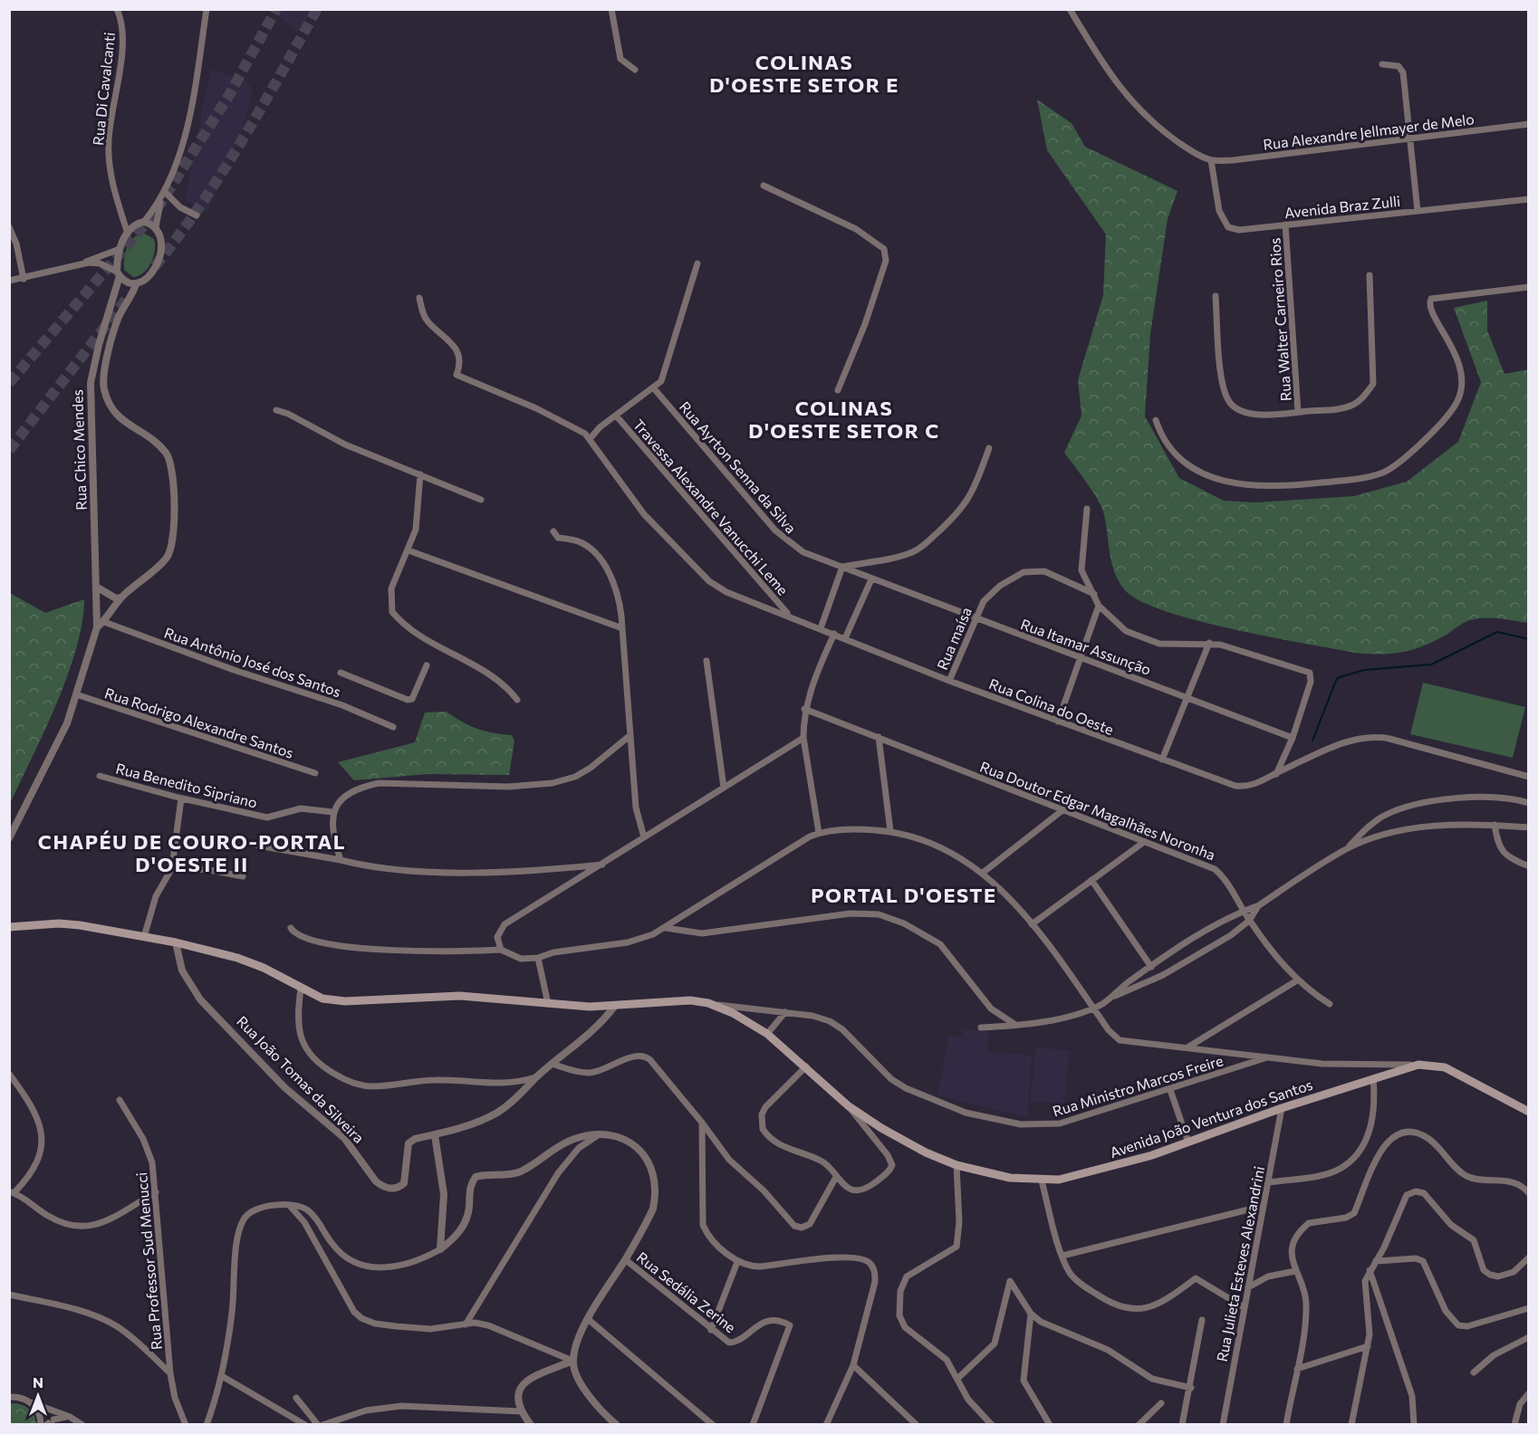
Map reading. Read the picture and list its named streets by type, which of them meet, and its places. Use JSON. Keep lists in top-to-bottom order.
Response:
{
  "streets": {
    "main road": ["Avenida João Ventura dos Santos"],
    "street": [
      "Rua Di Cavalcanti",
      "Rua Alexandre Jellmayer de Melo",
      "Avenida Braz Zulli",
      "Rua Walter Carneiro Rios",
      "Rua Chico Mendes",
      "Rua Ayrton Senna da Silva",
      "Travessa Alexandre Vanucchi Leme",
      "Rua maísa",
      "Rua Itamar Assunção",
      "Rua Antônio José dos Santos",
      "Rua Colina do Oeste",
      "Rua Rodrigo Alexandre Santos",
      "Rua Benedito Sipriano",
      "Rua Doutor Edgar Magalhães Noronha",
      "Rua João Tomas da Silveira",
      "Rua Ministro Marcos Freire",
      "Rua Professor Sud Menucci",
      "Rua Julieta Esteves Alexandrini",
      "Rua Sedália Zerine"
    ]
  },
  "crossings": [
    ["Rua Di Cavalcanti", "Rua Chico Mendes"],
    ["Rua Alexandre Jellmayer de Melo", "Avenida Braz Zulli"],
    ["Avenida Braz Zulli", "Rua Walter Carneiro Rios"],
    ["Rua Chico Mendes", "Rua Antônio José dos Santos"],
    ["Rua Chico Mendes", "Rua Rodrigo Alexandre Santos"],
    ["Rua Ayrton Senna da Silva", "Rua Itamar Assunção"],
    ["Travessa Alexandre Vanucchi Leme", "Rua Colina do Oeste"],
    ["Rua maísa", "Rua Itamar Assunção"],
    ["Rua maísa", "Rua Colina do Oeste"],
    ["Rua João Tomas da Silveira", "Avenida João Ventura dos Santos"],
    ["Rua Ministro Marcos Freire", "Avenida João Ventura dos Santos"],
    ["Avenida João Ventura dos Santos", "Rua Julieta Esteves Alexandrini"]
  ],
  "districts": [
    "COLINAS D'OESTE SETOR E",
    "COLINAS D'OESTE SETOR C",
    "CHAPÉU DE COURO-PORTAL D'OESTE II",
    "PORTAL D'OESTE"
  ],
  "north": "top"
}
